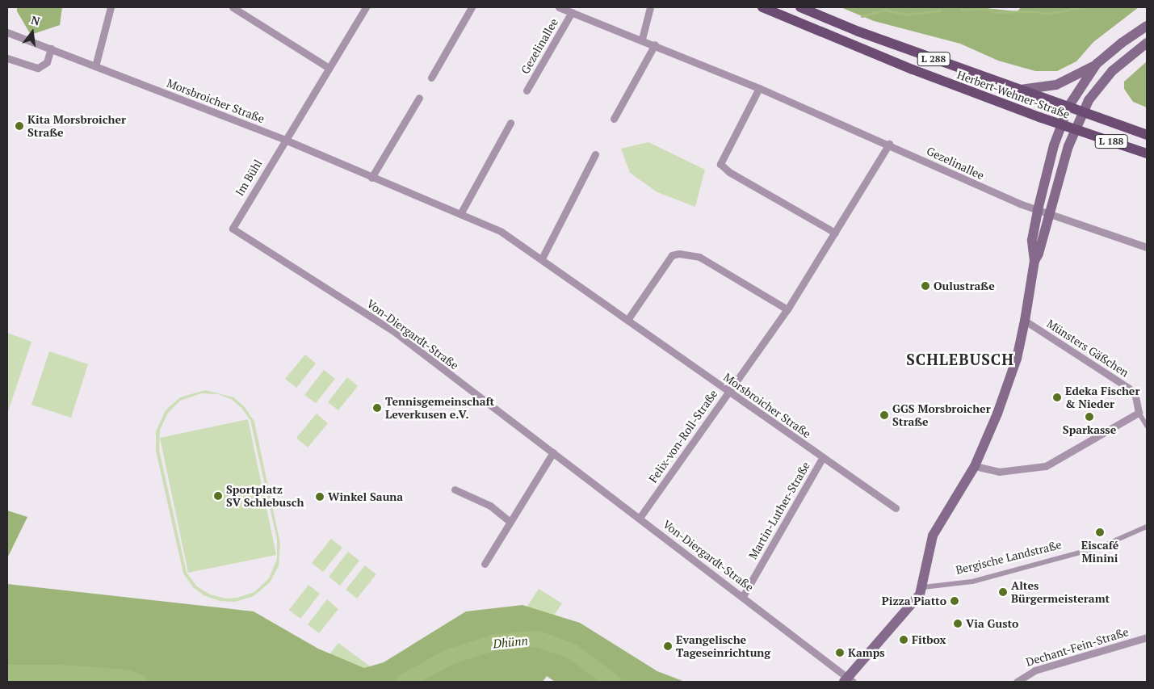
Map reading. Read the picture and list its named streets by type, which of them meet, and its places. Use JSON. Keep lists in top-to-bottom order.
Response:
{
  "streets": {
    "main road": ["L 288", "Herbert-Wehner-Straße", "L 188"],
    "street": [
      "Gezelinallee",
      "Morsbroicher Straße",
      "Im Bühl",
      "Von-Diergardt-Straße",
      "Münsters Gäßchen",
      "Felix-von-Roll-Straße",
      "Martin-Luther-Straße",
      "Bergische Landstraße",
      "Dechant-Fein-Straße"
    ]
  },
  "crossings": [
    ["Gezelinallee", "Felix-von-Roll-Straße"],
    ["Morsbroicher Straße", "Im Bühl"],
    ["Morsbroicher Straße", "Felix-von-Roll-Straße"],
    ["Morsbroicher Straße", "Martin-Luther-Straße"],
    ["Im Bühl", "Von-Diergardt-Straße"],
    ["Von-Diergardt-Straße", "Felix-von-Roll-Straße"],
    ["Von-Diergardt-Straße", "Martin-Luther-Straße"]
  ],
  "districts": ["SCHLEBUSCH"],
  "water": ["Dhünn"],
  "places": [
    "Kita Morsbroicher Straße",
    "Oulustraße",
    "Edeka Fischer & Nieder",
    "Tennisgemeinschaft Leverkusen e.V.",
    "GGS Morsbroicher Straße",
    "Sparkasse",
    "Sportplatz SV Schlebusch",
    "Winkel Sauna",
    "Eiscafé Minini",
    "Altes Bürgermeisteramt",
    "Pizza Piatto",
    "Via Gusto",
    "Fitbox",
    "Evangelische Tageseinrichtung",
    "Kamps"
  ],
  "north": "top"
}
